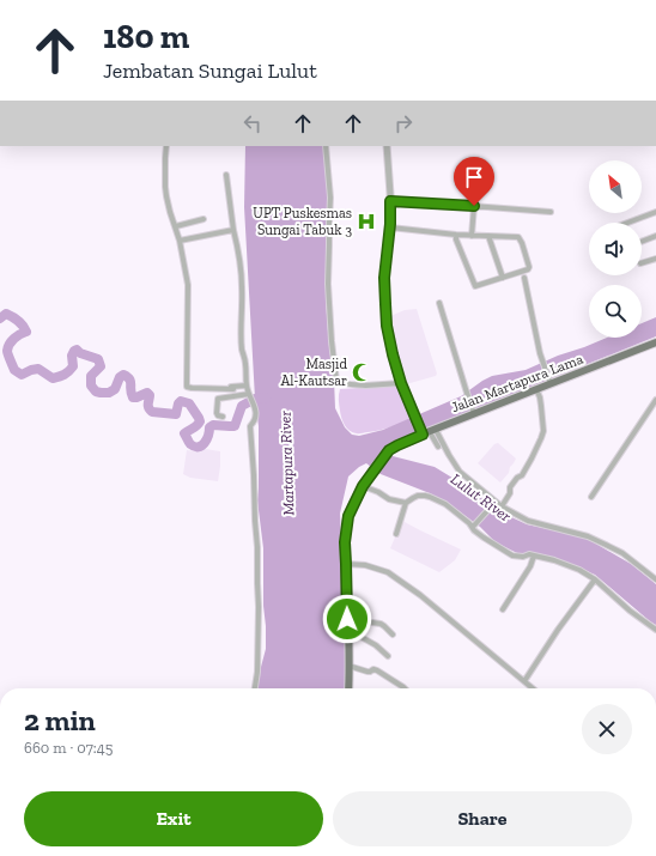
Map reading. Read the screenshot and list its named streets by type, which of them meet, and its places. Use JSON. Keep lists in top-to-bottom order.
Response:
{
  "streets": {
    "main road": ["Jalan Martapura Lama"]
  },
  "water": ["Martapura River", "Lulut River"],
  "places": {
    "hospital": ["UPT Puskesmas Sungai Tabuk 3"],
    "mosque": ["Masjid Al-Kautsar"]
  },
  "north": "top left",
  "page": {
    "turn": ["180 m", "Jembatan Sungai Lulut"],
    "heading": ["2 min", "660 m · 07:45"],
    "buttons": ["Exit", "Share"]
  }
}
